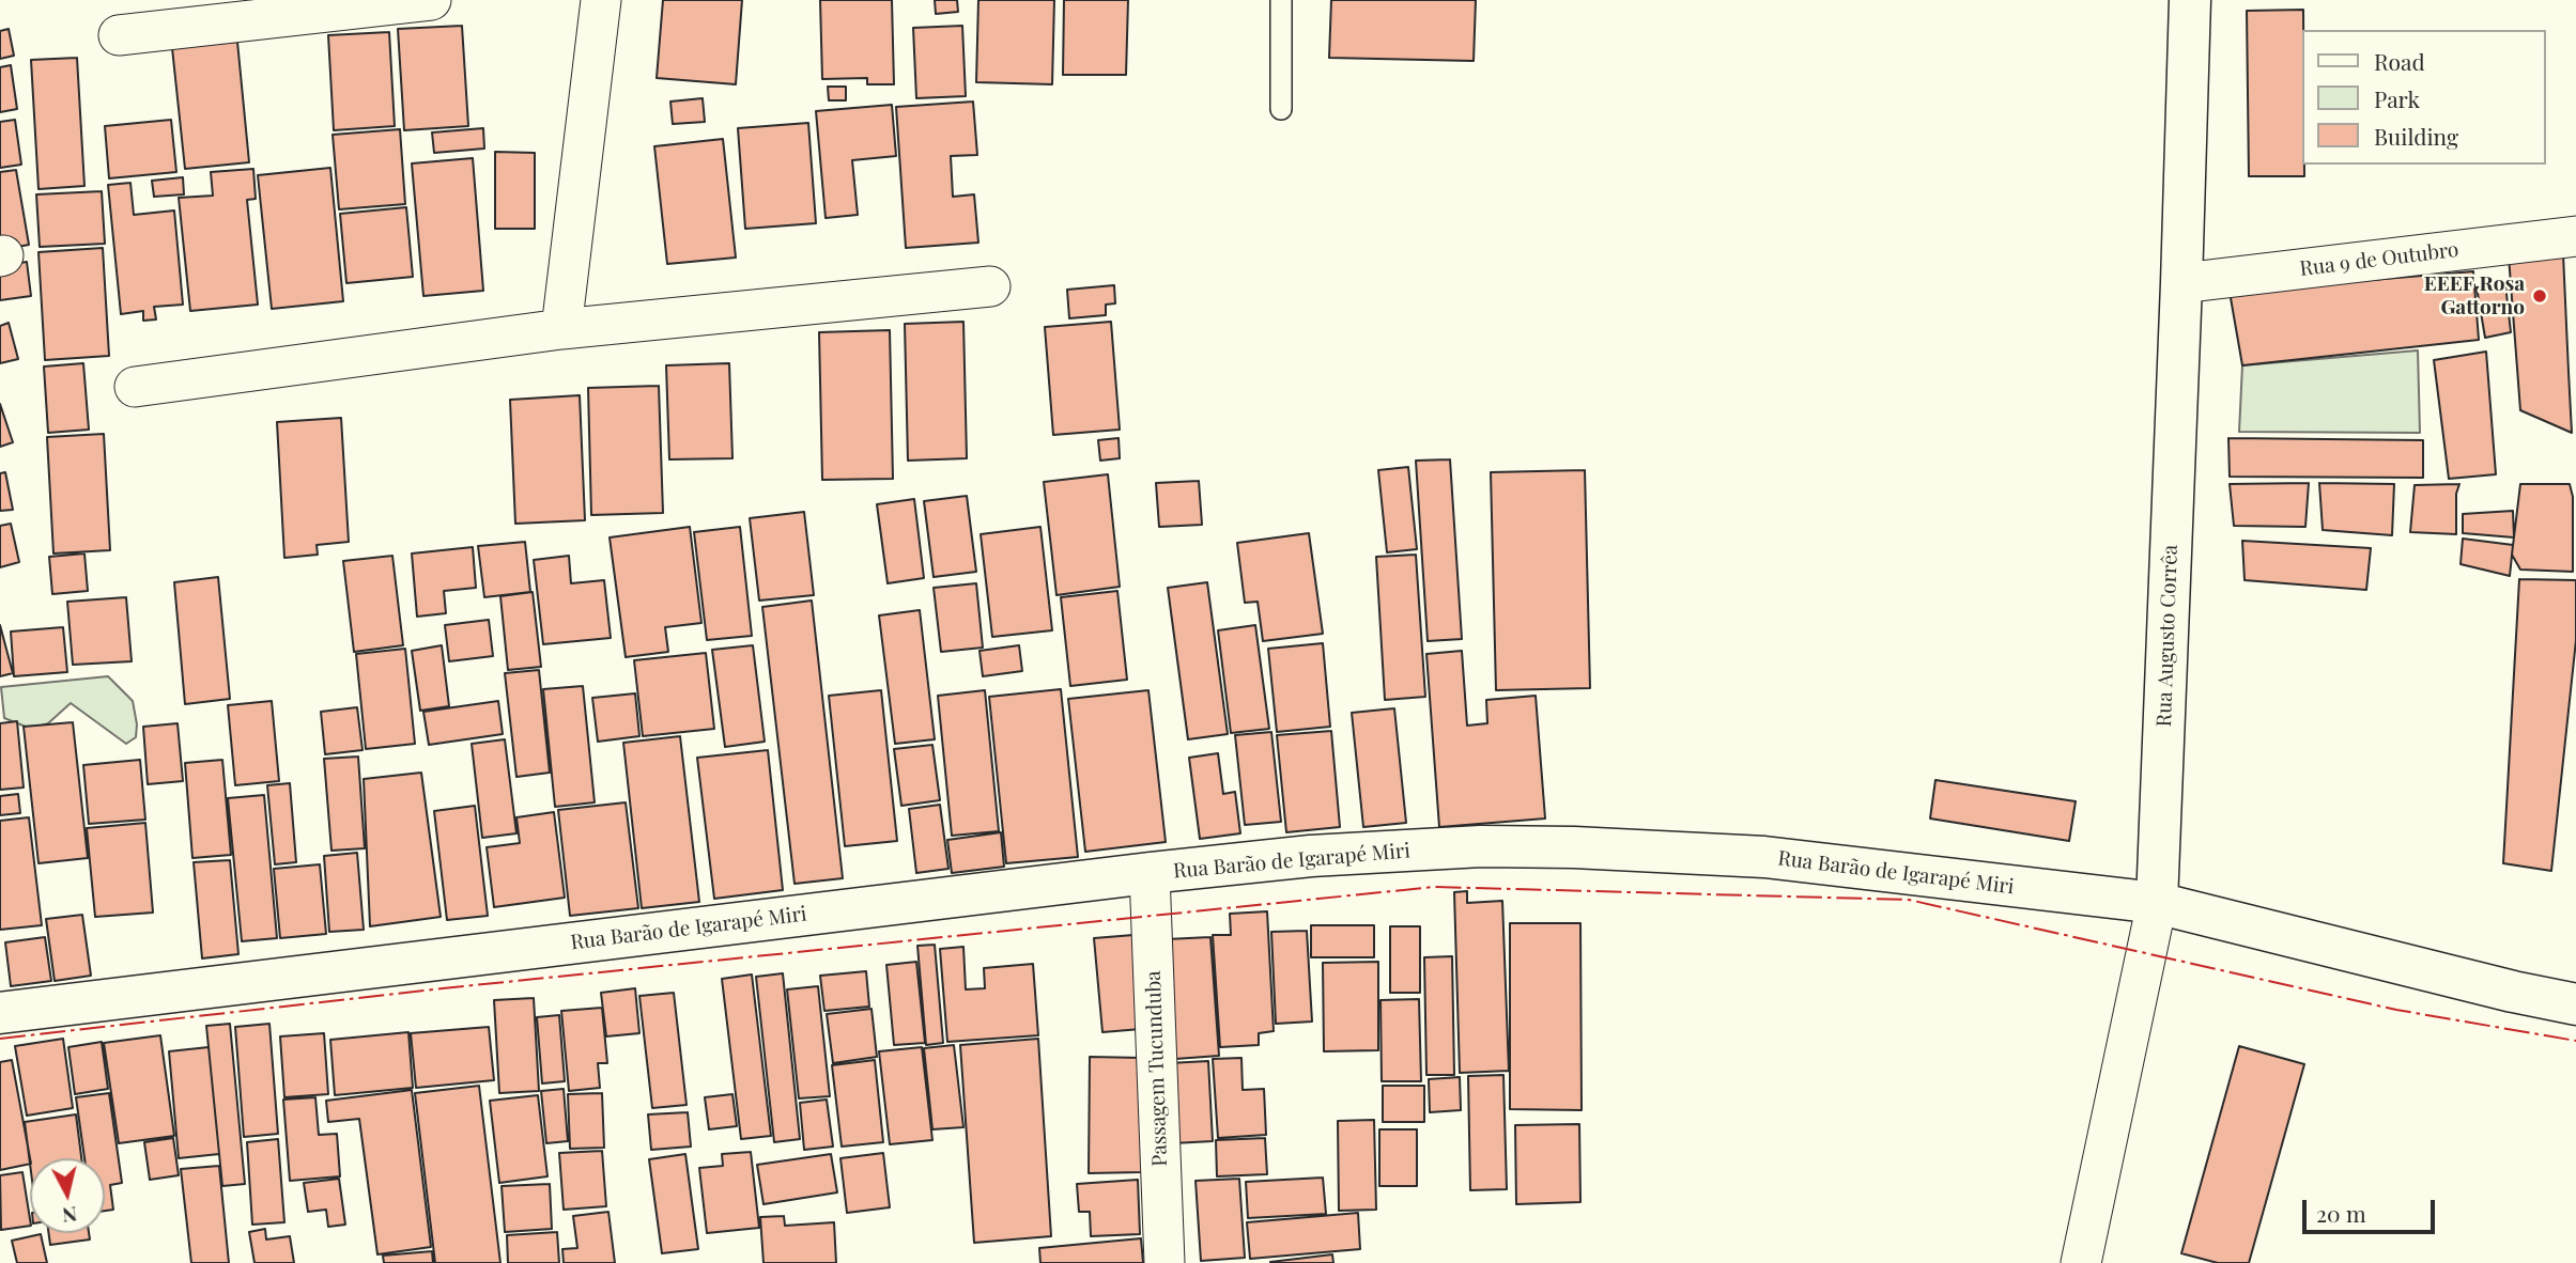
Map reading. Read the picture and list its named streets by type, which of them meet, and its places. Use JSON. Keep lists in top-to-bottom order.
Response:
{
  "streets": {
    "street": [
      "Rua 9 de Outubro",
      "Rua Augusto Corrêa",
      "Rua Barão de Igarapé Miri",
      "Passagem Tucunduba"
    ]
  },
  "crossings": [
    ["Rua 9 de Outubro", "Rua Augusto Corrêa"],
    ["Rua Augusto Corrêa", "Rua Barão de Igarapé Miri"],
    ["Rua Barão de Igarapé Miri", "Passagem Tucunduba"]
  ],
  "places": ["EEEF Rosa Gattorno"],
  "legend": ["Road", "Park", "Building"],
  "scale_bar": "20 m",
  "north": "bottom"
}
